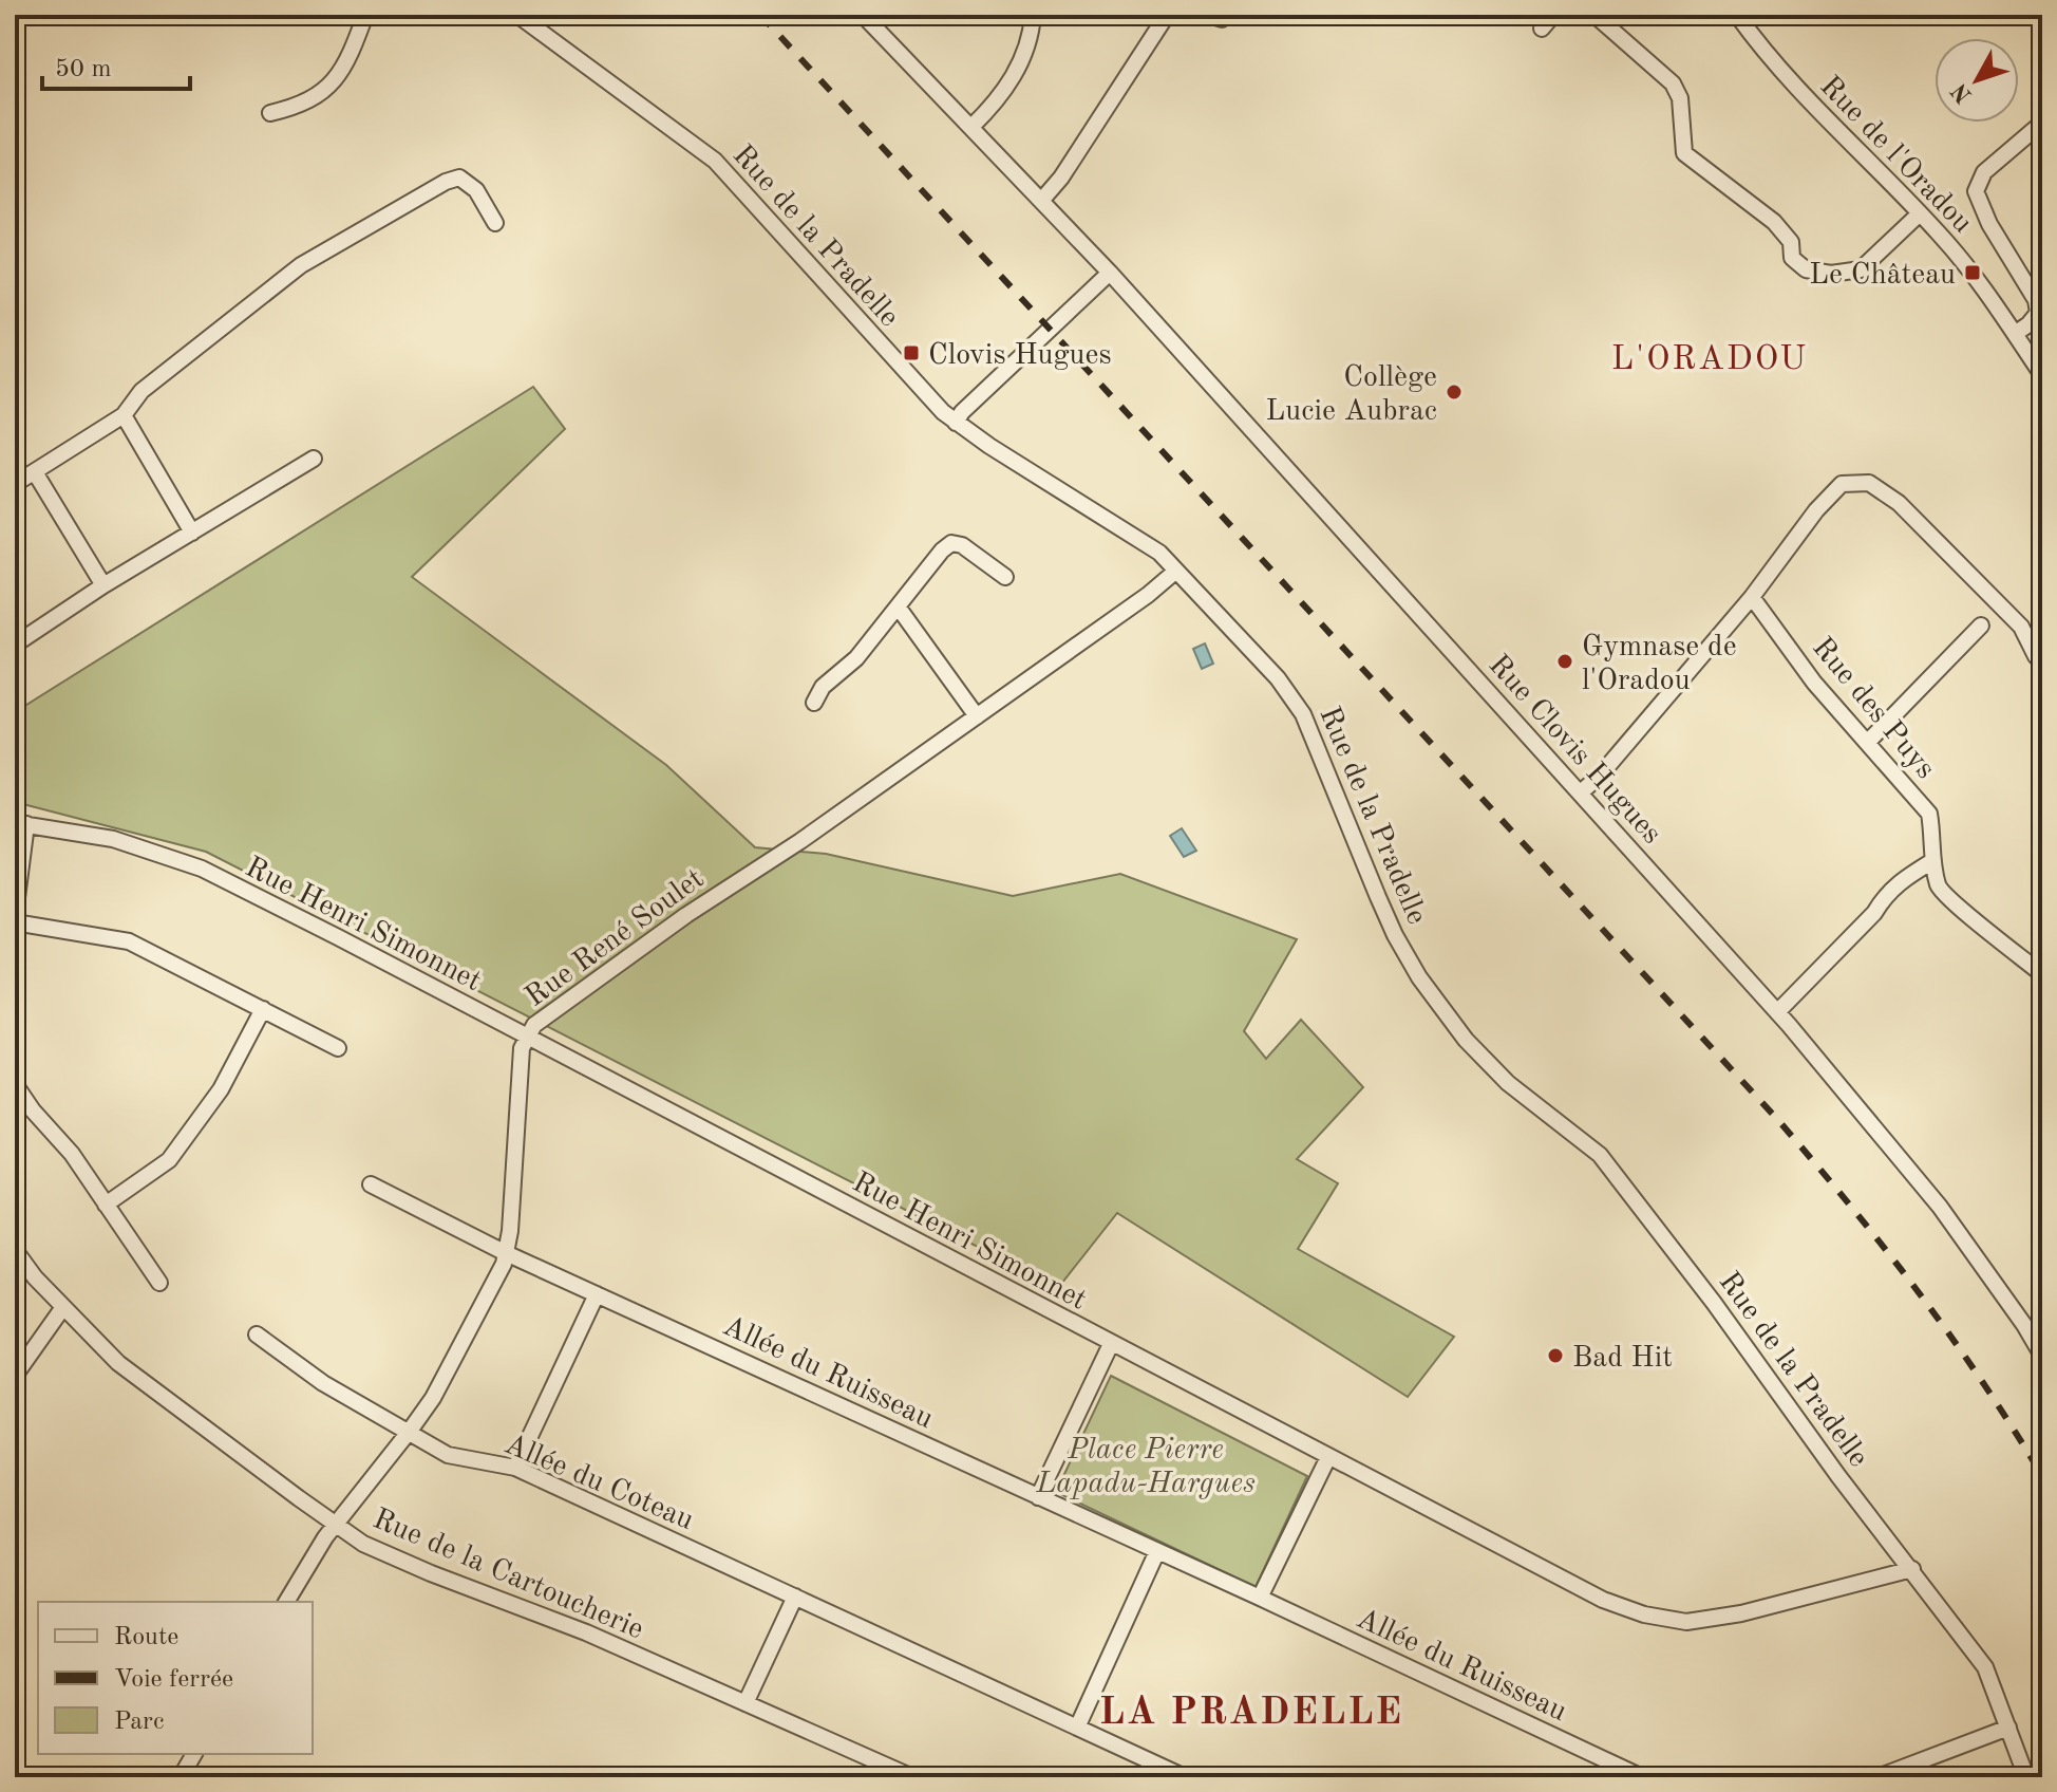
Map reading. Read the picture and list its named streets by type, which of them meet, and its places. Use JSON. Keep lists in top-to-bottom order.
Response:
{
  "streets": {
    "street": [
      "Rue de l'Oradou",
      "Rue de la Pradelle",
      "Rue des Puys",
      "Rue Clovis Hugues",
      "Rue Henri Simonnet",
      "Rue René Soulet",
      "Allée du Ruisseau",
      "Allée du Coteau",
      "Rue de la Cartoucherie"
    ]
  },
  "crossings": [
    ["Rue de la Pradelle", "Rue Henri Simonnet"],
    ["Rue de la Pradelle", "Rue René Soulet"],
    ["Rue Henri Simonnet", "Rue René Soulet"],
    ["Rue René Soulet", "Allée du Ruisseau"],
    ["Rue René Soulet", "Allée du Coteau"],
    ["Rue René Soulet", "Rue de la Cartoucherie"]
  ],
  "districts": ["L'ORADOU", "LA PRADELLE"],
  "parks": ["Place Pierre Lapadu-Hargues"],
  "places": {
    "transit": ["Le Château", "Clovis Hugues"],
    "other": ["Collège Lucie Aubrac", "Gymnase de l'Oradou", "Bad Hit"]
  },
  "legend": ["Route", "Voie ferrée", "Parc"],
  "scale_bar": "50 m",
  "north": "bottom left"
}
